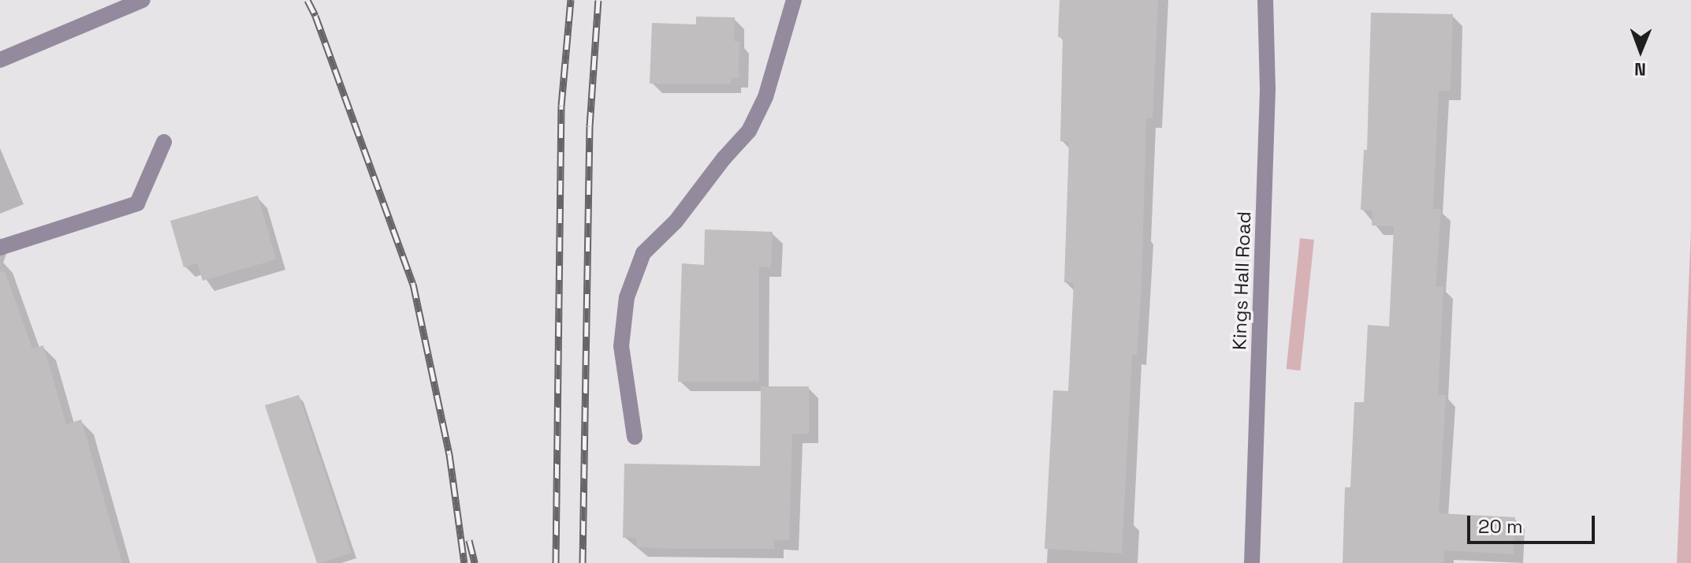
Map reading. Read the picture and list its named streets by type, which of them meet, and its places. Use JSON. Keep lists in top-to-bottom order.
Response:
{
  "streets": {
    "street": ["Kings Hall Road"]
  },
  "scale_bar": "20 m",
  "north": "bottom"
}
